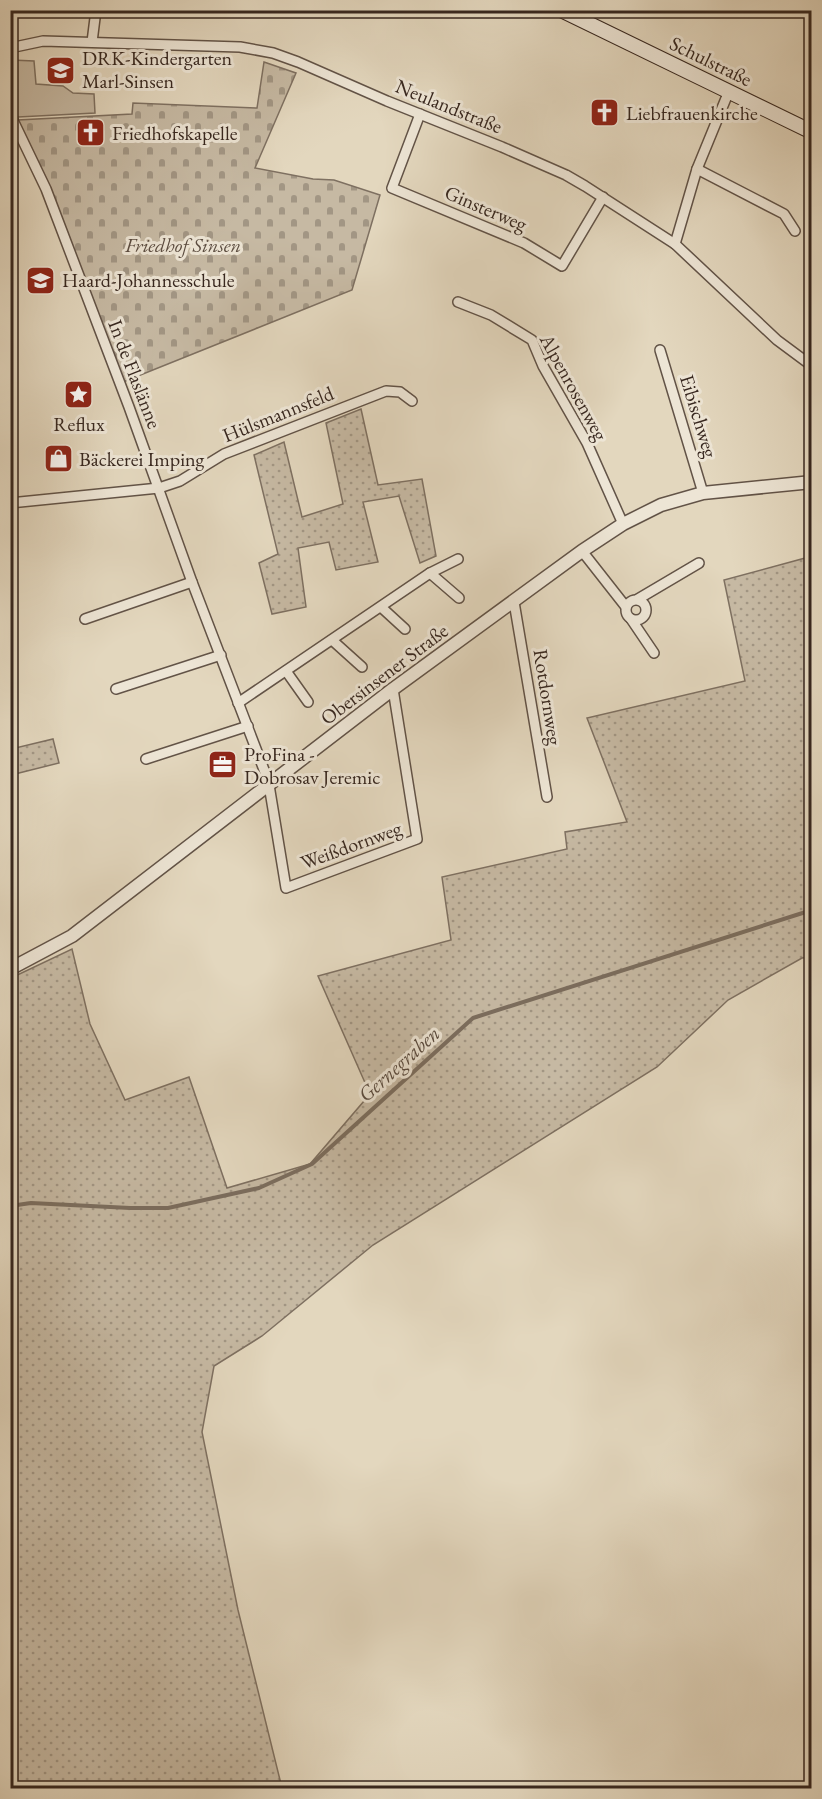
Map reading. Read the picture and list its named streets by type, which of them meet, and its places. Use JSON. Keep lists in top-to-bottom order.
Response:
{
  "streets": {
    "main road": ["Schulstraße"],
    "street": [
      "Neulandstraße",
      "Ginsterweg",
      "In de Flaslänne",
      "Alpenrosenweg",
      "Hülsmannsfeld",
      "Eibischweg",
      "Obersinsener Straße",
      "Rotdornweg",
      "Weißdornweg"
    ]
  },
  "crossings": [
    ["Neulandstraße", "Ginsterweg"],
    ["In de Flaslänne", "Hülsmannsfeld"],
    ["In de Flaslänne", "Obersinsener Straße"],
    ["In de Flaslänne", "Weißdornweg"],
    ["Alpenrosenweg", "Obersinsener Straße"],
    ["Eibischweg", "Obersinsener Straße"],
    ["Obersinsener Straße", "Rotdornweg"],
    ["Obersinsener Straße", "Weißdornweg"]
  ],
  "water": ["Gernegraben"],
  "parks": ["Friedhof Sinsen"],
  "places": {
    "school or university": ["DRK-Kindergarten Marl-Sinsen", "Haard-Johannesschule"],
    "church": ["Liebfrauenkirche", "Friedhofskapelle"],
    "place": ["Reflux"],
    "shop": ["Bäckerei Imping"],
    "office": ["ProFina - Dobrosav Jeremic"]
  }
}
